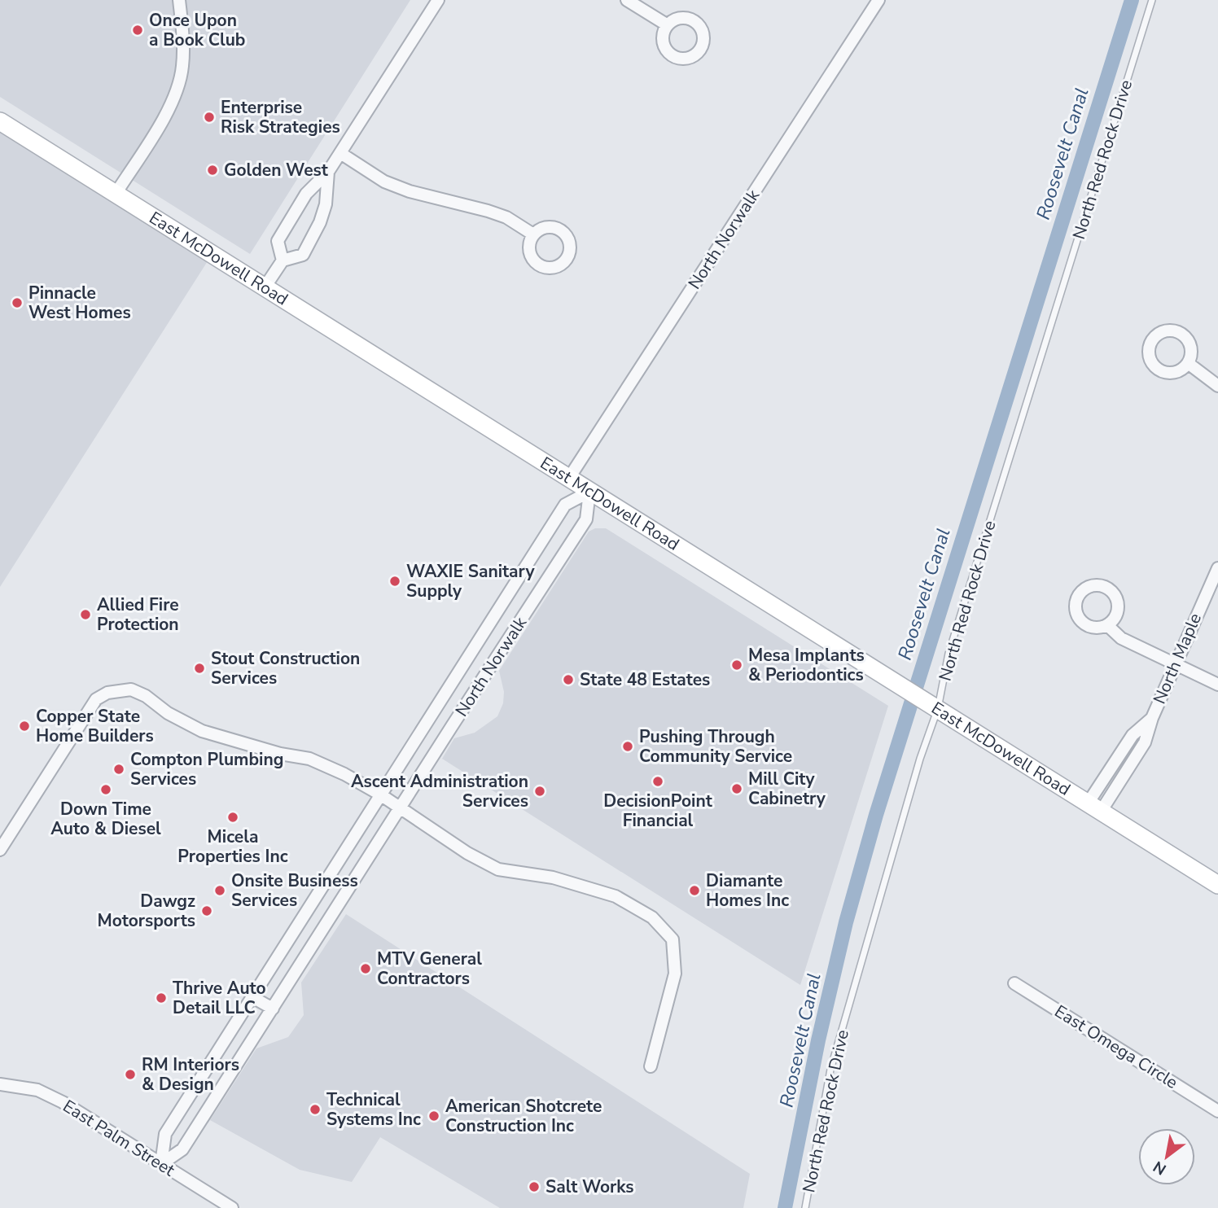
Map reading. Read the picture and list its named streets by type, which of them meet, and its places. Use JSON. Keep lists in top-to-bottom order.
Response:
{
  "streets": {
    "main road": ["East McDowell Road"],
    "street": [
      "North Norwalk",
      "North Maple",
      "East Omega Circle",
      "East Palm Street"
    ],
    "lane": ["North Red Rock Drive"]
  },
  "crossings": [
    ["North Red Rock Drive", "East McDowell Road"],
    ["North Norwalk", "East McDowell Road"],
    ["North Norwalk", "East Palm Street"],
    ["East McDowell Road", "North Maple"]
  ],
  "water": ["Roosevelt Canal"],
  "places": [
    "Once Upon a Book Club",
    "Enterprise Risk Strategies",
    "Golden West",
    "Pinnacle West Homes",
    "WAXIE Sanitary Supply",
    "Allied Fire Protection",
    "Mesa Implants & Periodontics",
    "Stout Construction Services",
    "State 48 Estates",
    "Copper State Home Builders",
    "Pushing Through Community Service",
    "Compton Plumbing Services",
    "DecisionPoint Financial",
    "Mill City Cabinetry",
    "Down Time Auto & Diesel",
    "Ascent Administration Services",
    "Micela Properties Inc",
    "Onsite Business Services",
    "Diamante Homes Inc",
    "Dawgz Motorsports",
    "MTV General Contractors",
    "Thrive Auto Detail LLC",
    "RM Interiors & Design",
    "Technical Systems Inc",
    "American Shotcrete Construction Inc",
    "Salt Works"
  ],
  "north": "bottom left"
}
